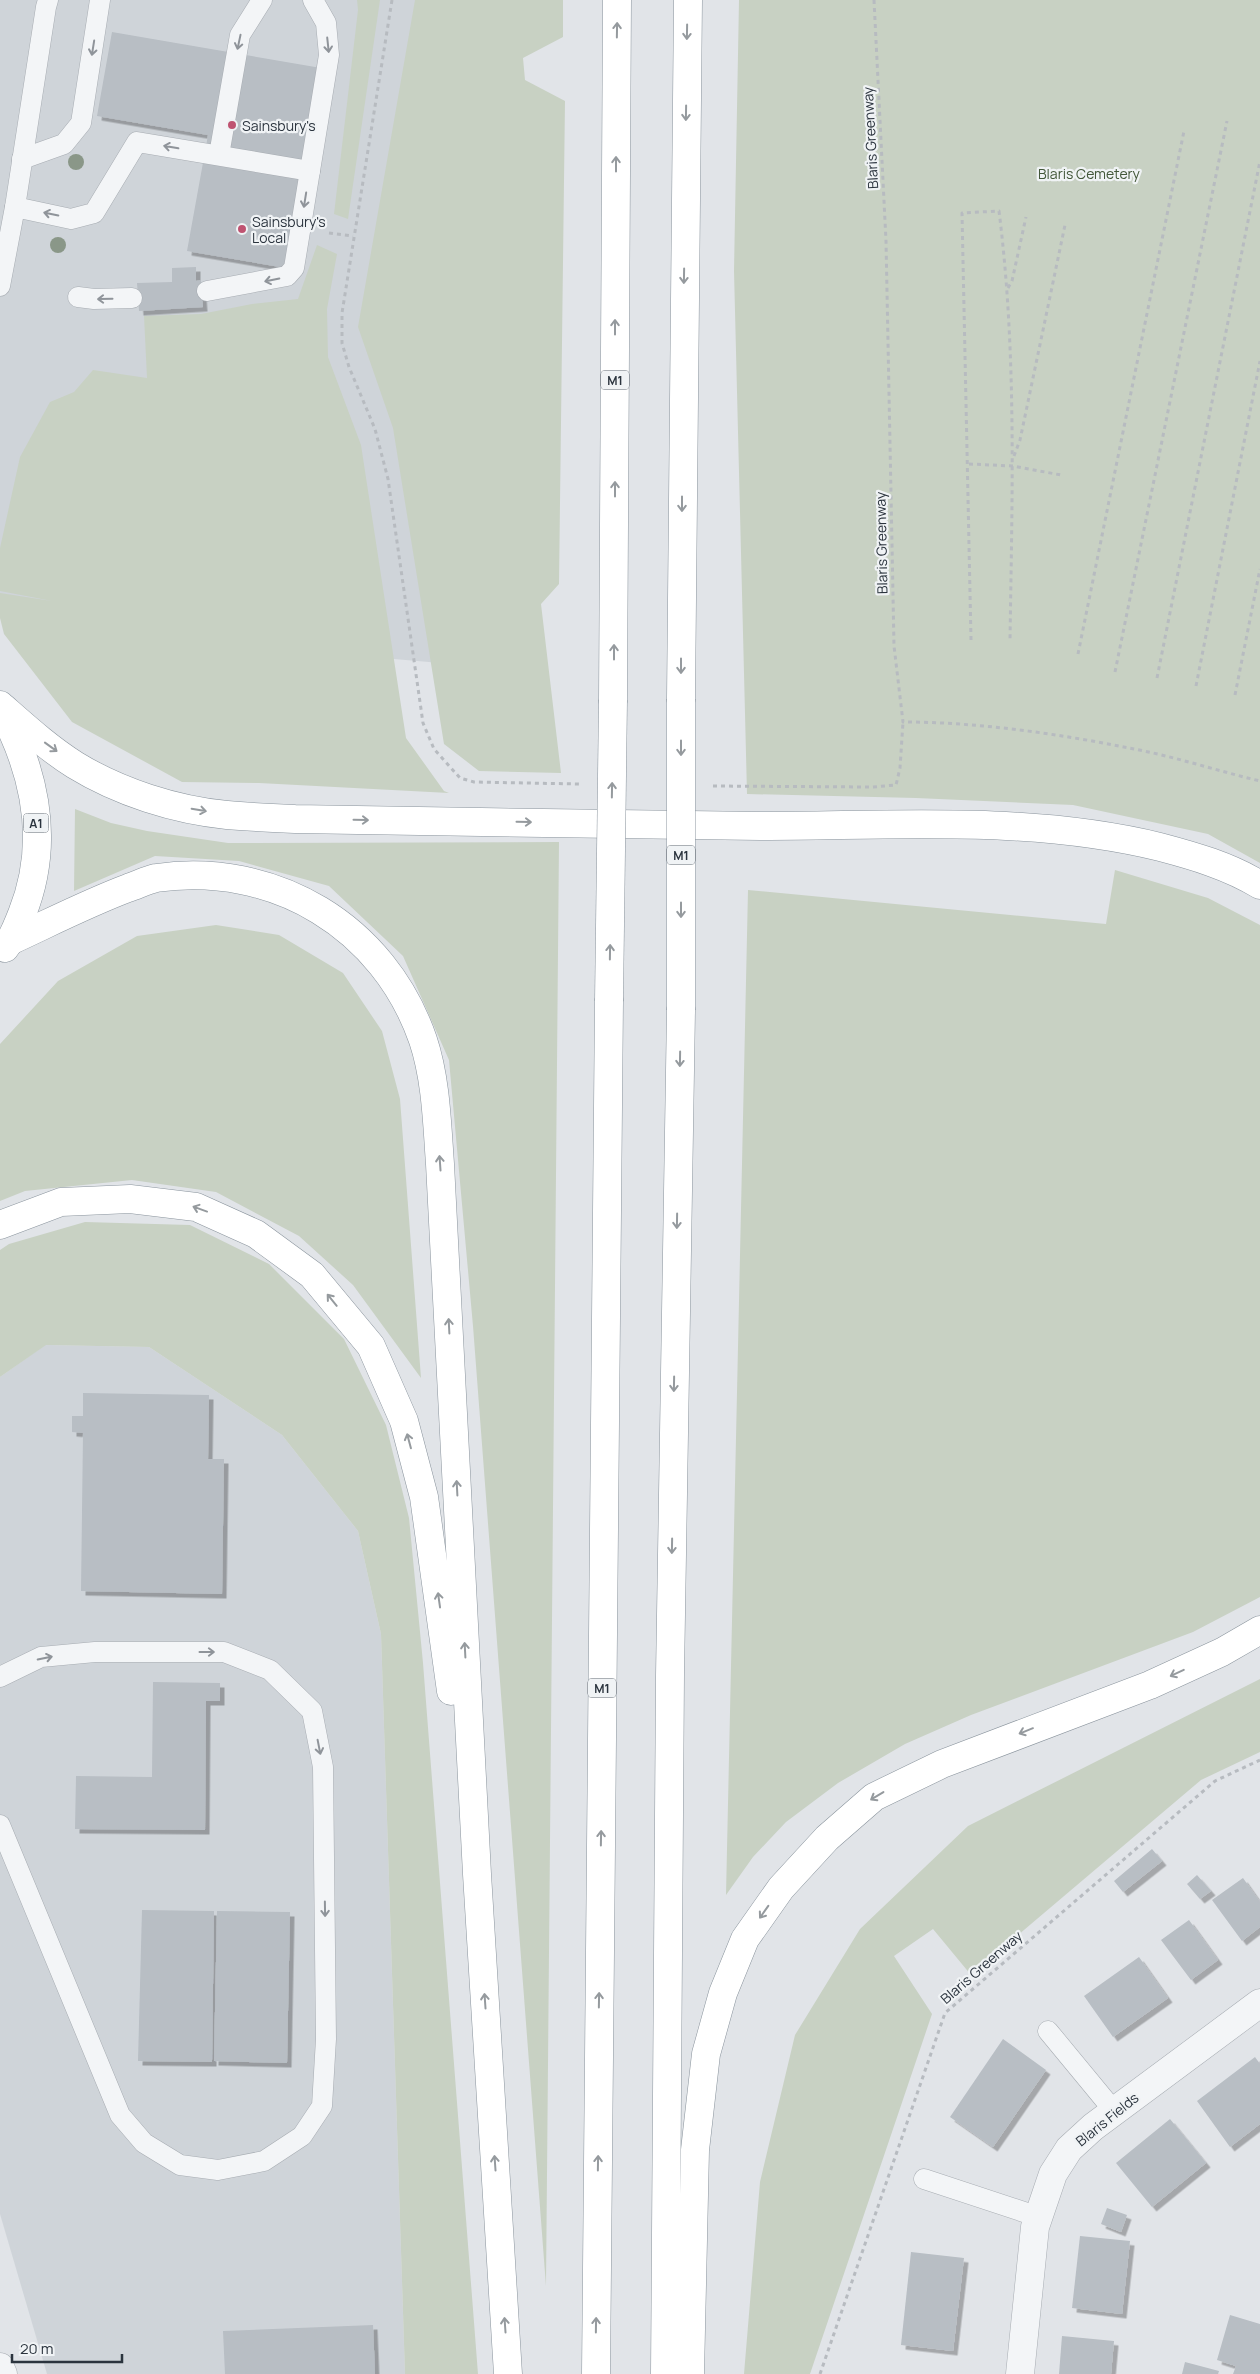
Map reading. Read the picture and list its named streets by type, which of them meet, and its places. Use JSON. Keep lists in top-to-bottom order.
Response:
{
  "streets": {
    "highway": ["M1", "A1"],
    "street": ["Blaris Fields"],
    "path": ["Blaris Greenway"]
  },
  "parks": ["Blaris Cemetery"],
  "places": ["Sainsbury's", "Sainsbury's Local"],
  "scale_bar": "20 m"
}
